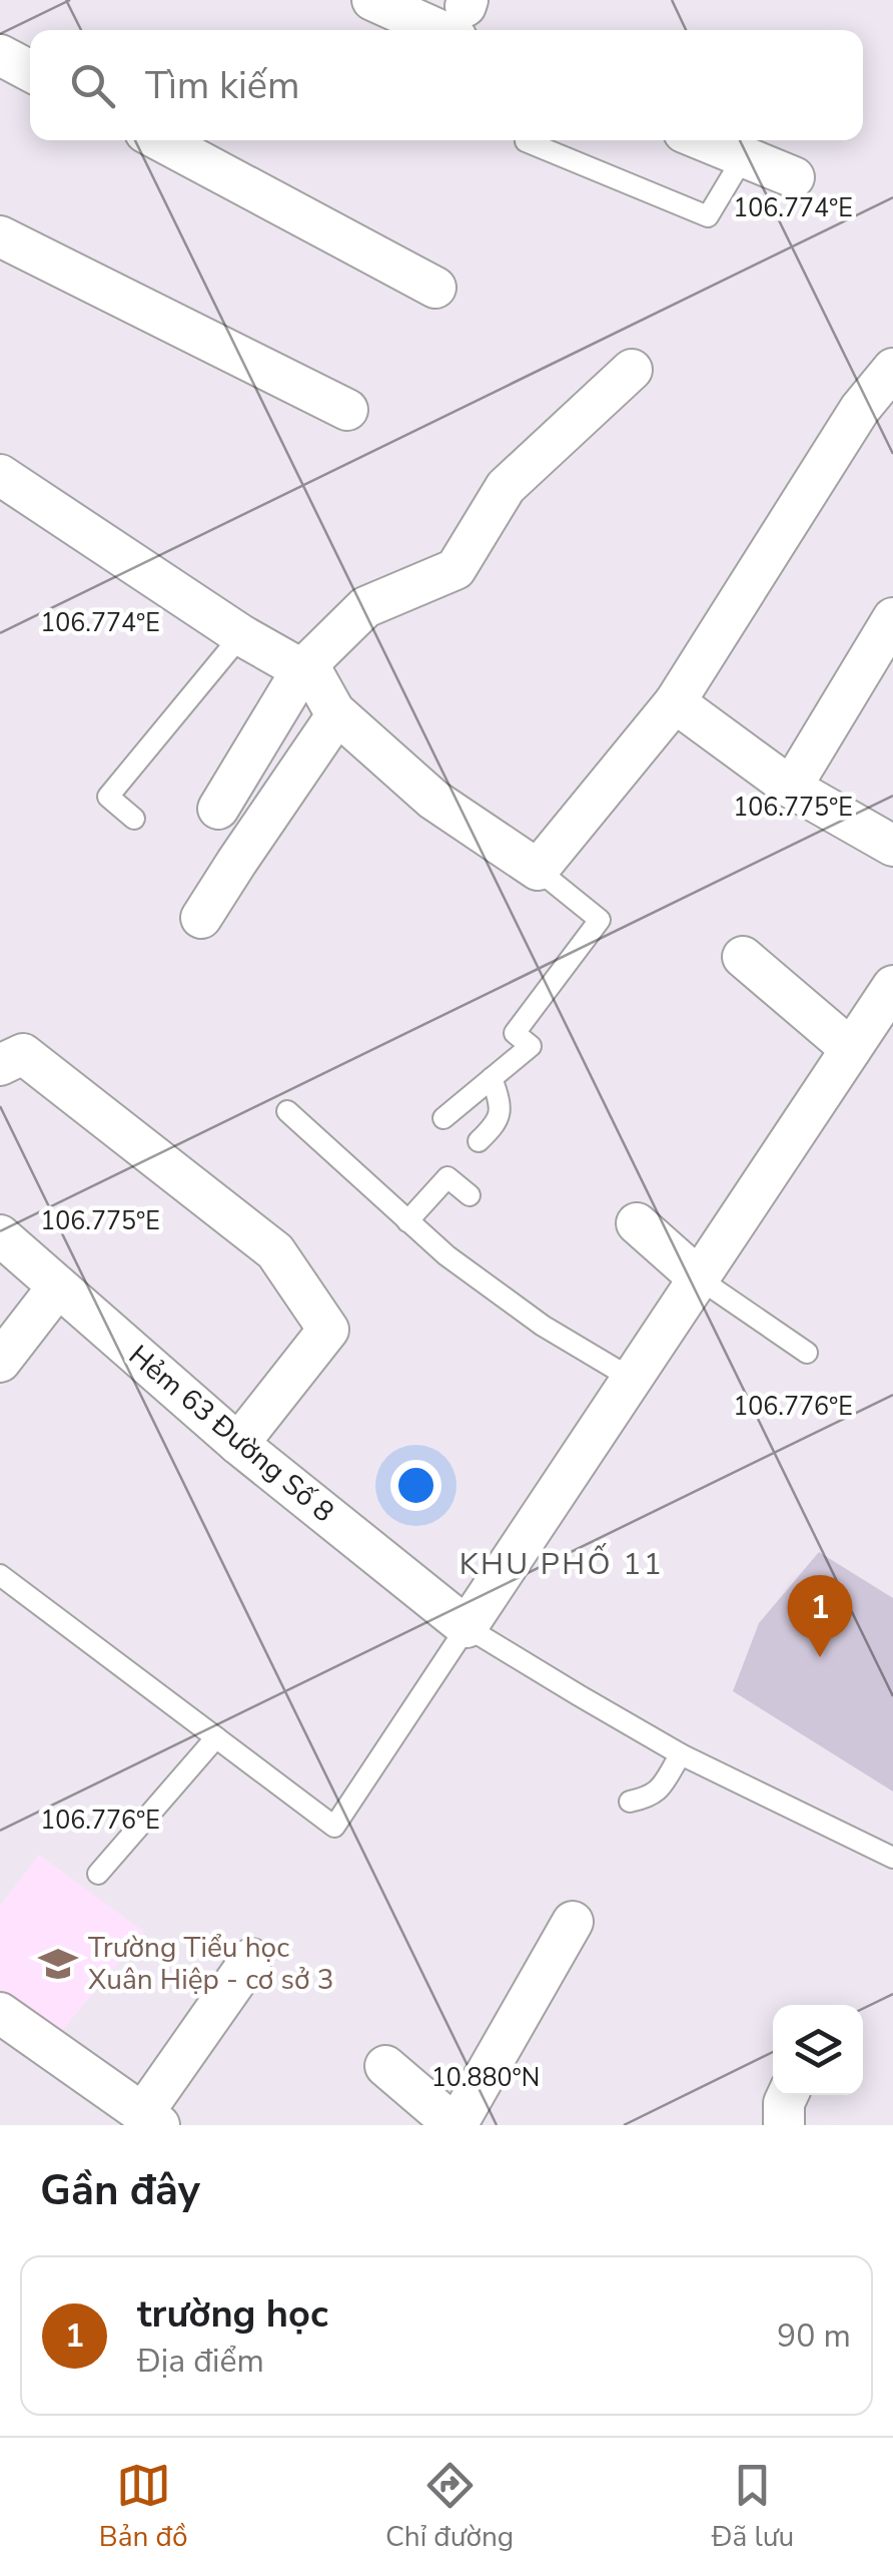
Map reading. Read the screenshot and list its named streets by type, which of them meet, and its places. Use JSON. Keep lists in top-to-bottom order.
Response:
{
  "streets": {
    "street": ["Hẻm 63 Đường Số 8"]
  },
  "districts": ["KHU PHỐ 11"],
  "places": {
    "school or university": ["Trường Tiểu học Xuân Hiệp - cơ sở 3"]
  },
  "page": {
    "search": "Tìm kiếm",
    "pins": "1",
    "heading": "Gần đây",
    "list": [
      {
        "mark": "1",
        "name": "trường học",
        "note": "Địa điểm",
        "value": "90 m"
      }
    ],
    "nav": ["Bản đồ", "Chỉ đường", "Đã lưu"]
  },
  "coordinates": [
    "106.774°E",
    "106.775°E",
    "106.776°E",
    "10.880°N"
  ]
}
